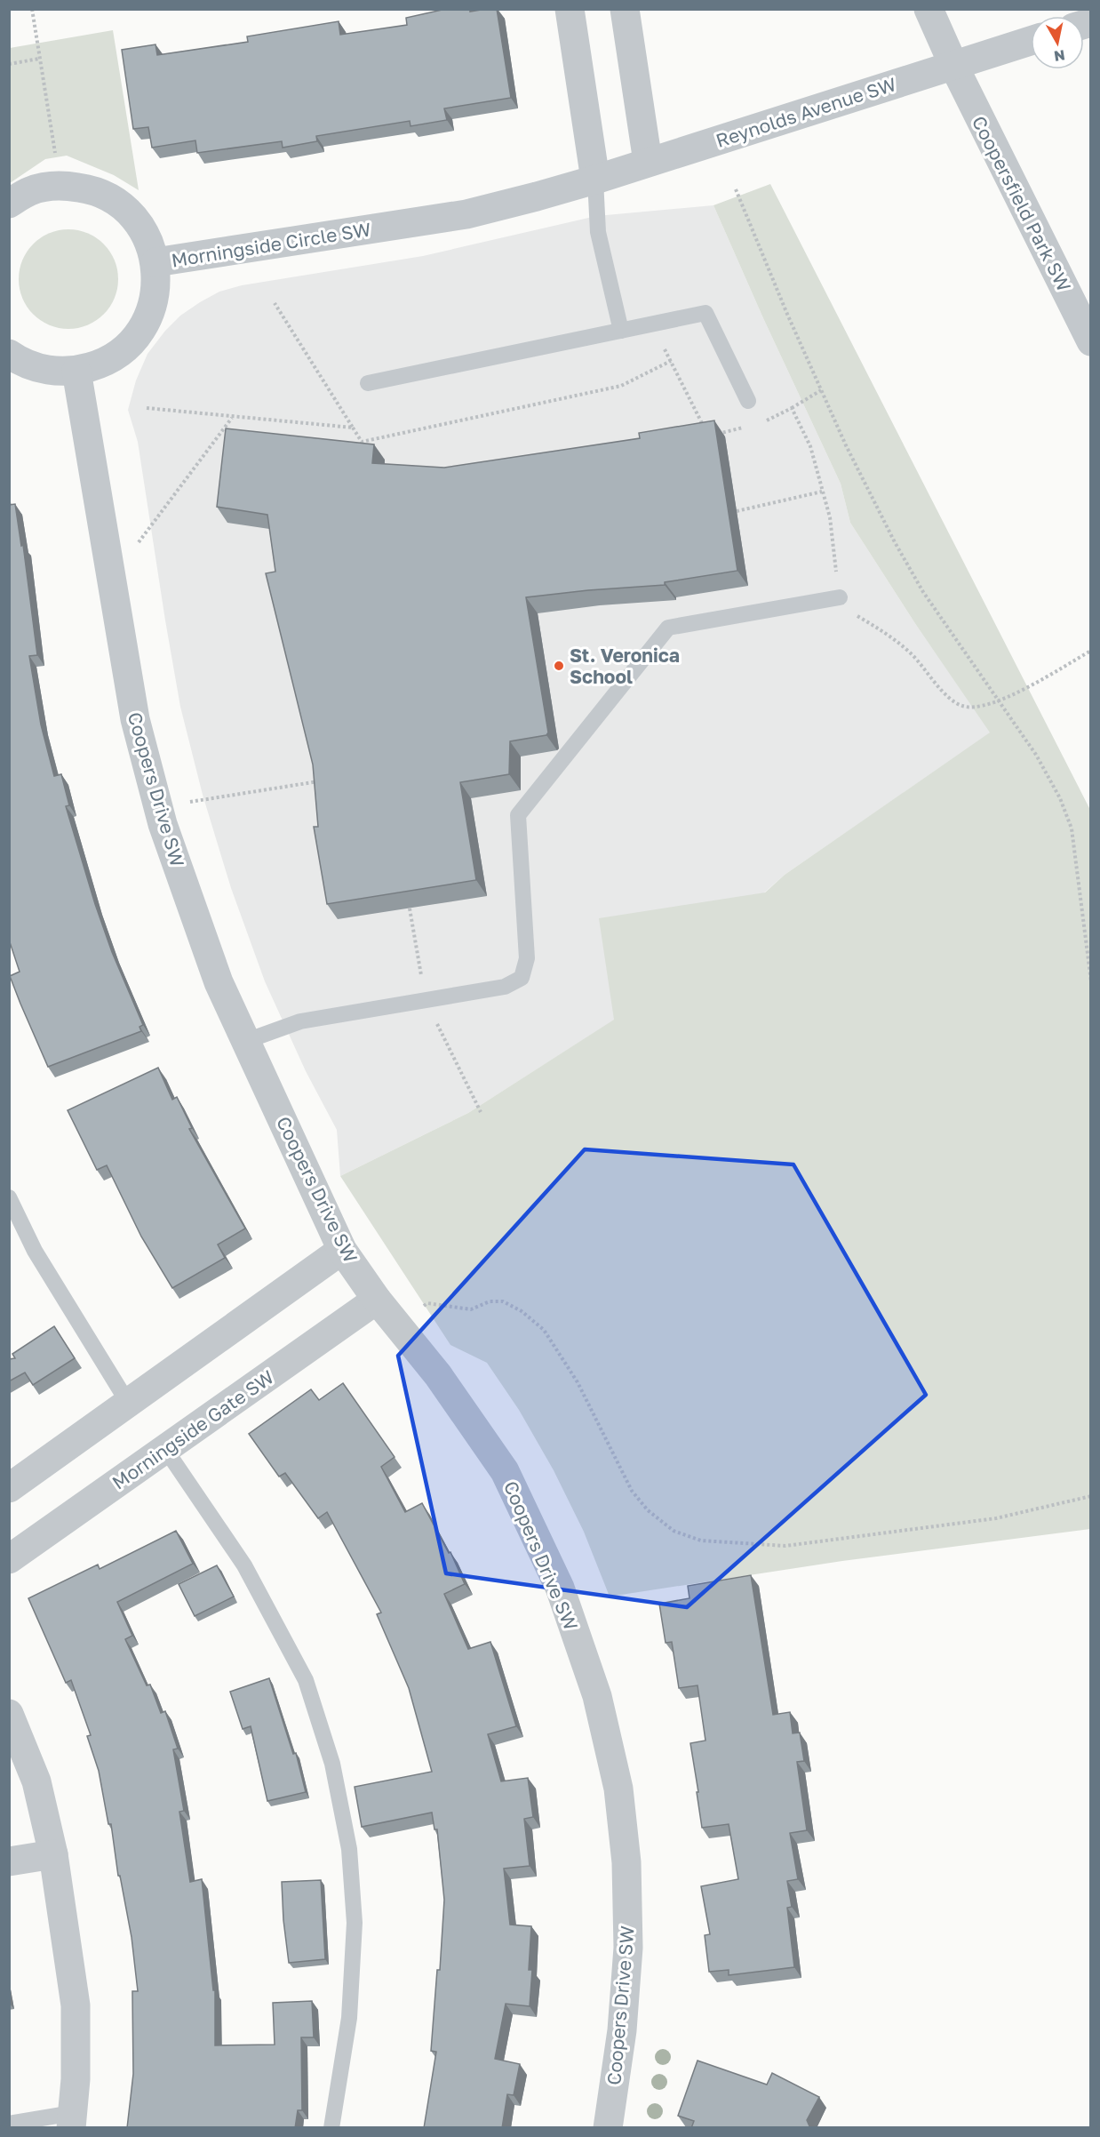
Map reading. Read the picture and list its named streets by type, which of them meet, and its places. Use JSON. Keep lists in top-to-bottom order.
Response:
{
  "streets": {
    "street": [
      "Reynolds Avenue SW",
      "Coopersfield Park SW",
      "Morningside Circle SW",
      "Coopers Drive SW",
      "Morningside Gate SW"
    ]
  },
  "crossings": [
    ["Reynolds Avenue SW", "Coopersfield Park SW"],
    ["Reynolds Avenue SW", "Morningside Circle SW"],
    ["Morningside Circle SW", "Coopers Drive SW"],
    ["Coopers Drive SW", "Morningside Gate SW"]
  ],
  "places": ["St. Veronica School"],
  "north": "bottom"
}
